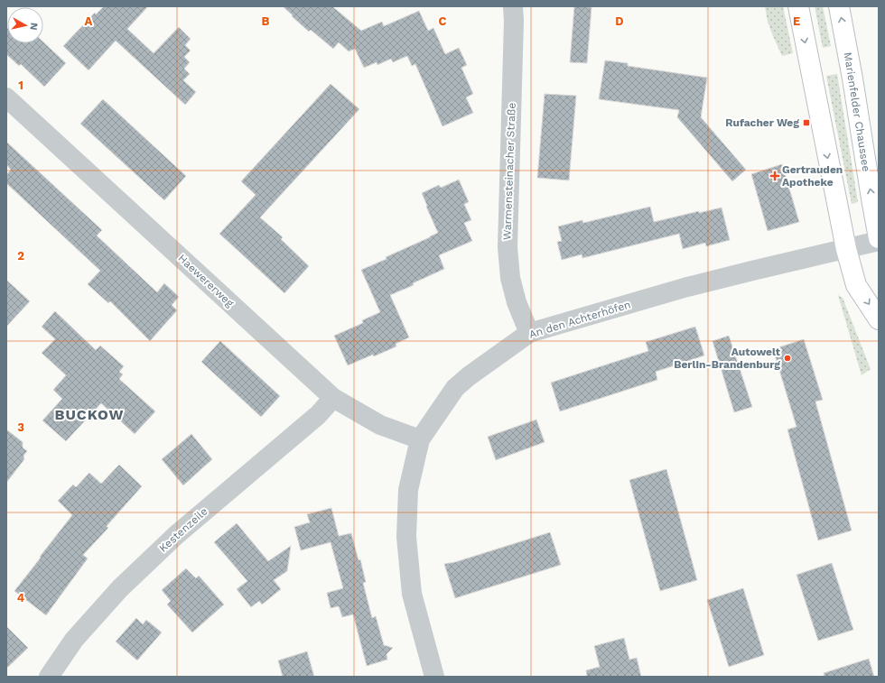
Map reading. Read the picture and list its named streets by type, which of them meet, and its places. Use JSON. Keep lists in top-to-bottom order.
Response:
{
  "streets": {
    "main road": ["Marienfelder Chaussee"],
    "street": [
      "Warmensteinacher Straße",
      "Haewererweg",
      "An den Achterhöfen",
      "Kestenzeile"
    ]
  },
  "crossings": [
    ["Warmensteinacher Straße", "An den Achterhöfen"],
    ["Haewererweg", "An den Achterhöfen"],
    ["Haewererweg", "Kestenzeile"]
  ],
  "districts": ["BUCKOW"],
  "places": {
    "transit": ["Rufacher Weg"],
    "health": ["Gertrauden Apotheke"],
    "other": ["Autowelt Berlin-Brandenburg"]
  },
  "north": "right",
  "grid": {
    "columns": [
      "A",
      "B",
      "C",
      "D",
      "E"
    ],
    "rows": [
      "1",
      "2",
      "3",
      "4"
    ]
  }
}
